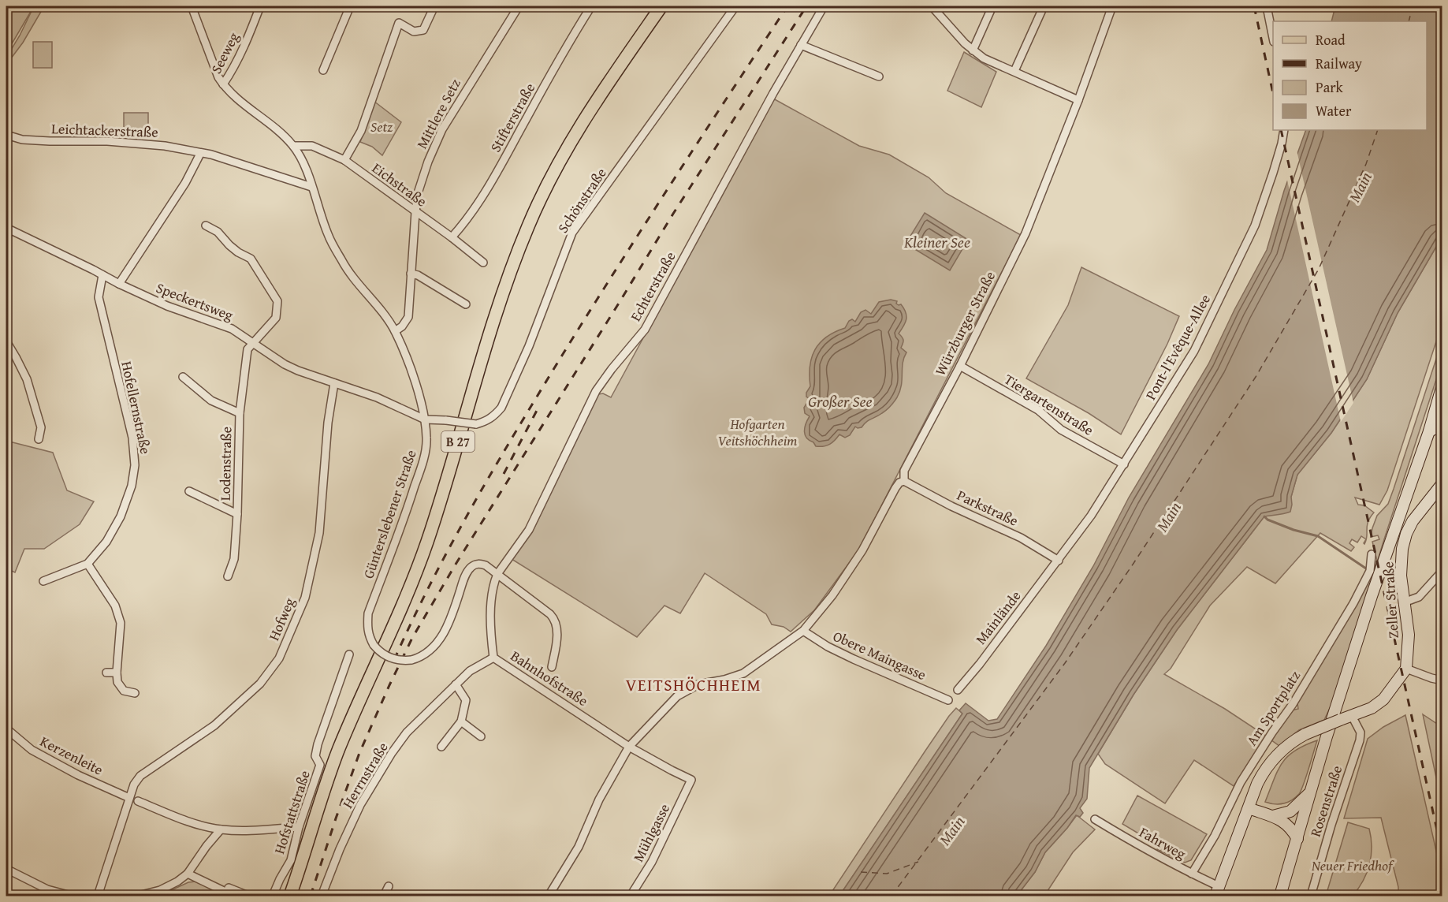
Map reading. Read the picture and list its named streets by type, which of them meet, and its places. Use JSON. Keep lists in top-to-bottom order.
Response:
{
  "streets": {
    "main road": ["B 27", "Zeller Straße"],
    "street": [
      "Seeweg",
      "Mittlere Setz",
      "Stifterstraße",
      "Leichtackerstraße",
      "Eichstraße",
      "Schönstraße",
      "Echterstraße",
      "Speckertsweg",
      "Würzburger Straße",
      "Pont-l'Evêque-Allee",
      "Tiergartenstraße",
      "Hofellernstraße",
      "Lodenstraße",
      "Parkstraße",
      "Günterslebener Straße",
      "Mainlände",
      "Hofweg",
      "Obere Maingasse",
      "Bahnhofstraße",
      "Am Sportplatz",
      "Kerzenleite",
      "Herrnstraße",
      "Rosenstraße",
      "Hofstattstraße",
      "Mühlgasse",
      "Fahrweg"
    ]
  },
  "crossings": [
    ["Seeweg", "Günterslebener Straße"],
    ["Mittlere Setz", "Eichstraße"],
    ["Mittlere Setz", "Günterslebener Straße"],
    ["Stifterstraße", "Eichstraße"],
    ["Leichtackerstraße", "Günterslebener Straße"],
    ["Eichstraße", "Günterslebener Straße"],
    ["Schönstraße", "Speckertsweg"],
    ["Schönstraße", "Günterslebener Straße"],
    ["Echterstraße", "Günterslebener Straße"],
    ["Echterstraße", "Bahnhofstraße"],
    ["Speckertsweg", "Hofellernstraße"],
    ["Speckertsweg", "Lodenstraße"],
    ["Speckertsweg", "Günterslebener Straße"],
    ["Speckertsweg", "Hofweg"],
    ["Würzburger Straße", "Tiergartenstraße"],
    ["Würzburger Straße", "Parkstraße"],
    ["Würzburger Straße", "Obere Maingasse"],
    ["Würzburger Straße", "Bahnhofstraße"],
    ["Pont-l'Evêque-Allee", "Tiergartenstraße"],
    ["Pont-l'Evêque-Allee", "Parkstraße"],
    ["Pont-l'Evêque-Allee", "Mainlände"],
    ["Parkstraße", "Mainlände"],
    ["Günterslebener Straße", "Bahnhofstraße"],
    ["Hofweg", "Kerzenleite"],
    ["Bahnhofstraße", "Herrnstraße"],
    ["Bahnhofstraße", "Mühlgasse"],
    ["Am Sportplatz", "Fahrweg"]
  ],
  "districts": ["VEITSHÖCHHEIM"],
  "water": ["Main", "Kleiner See", "Großer See"],
  "parks": ["Setz", "Hofgarten Veitshöchheim", "Neuer Friedhof"],
  "legend": [
    "Road",
    "Railway",
    "Park",
    "Water"
  ]
}
